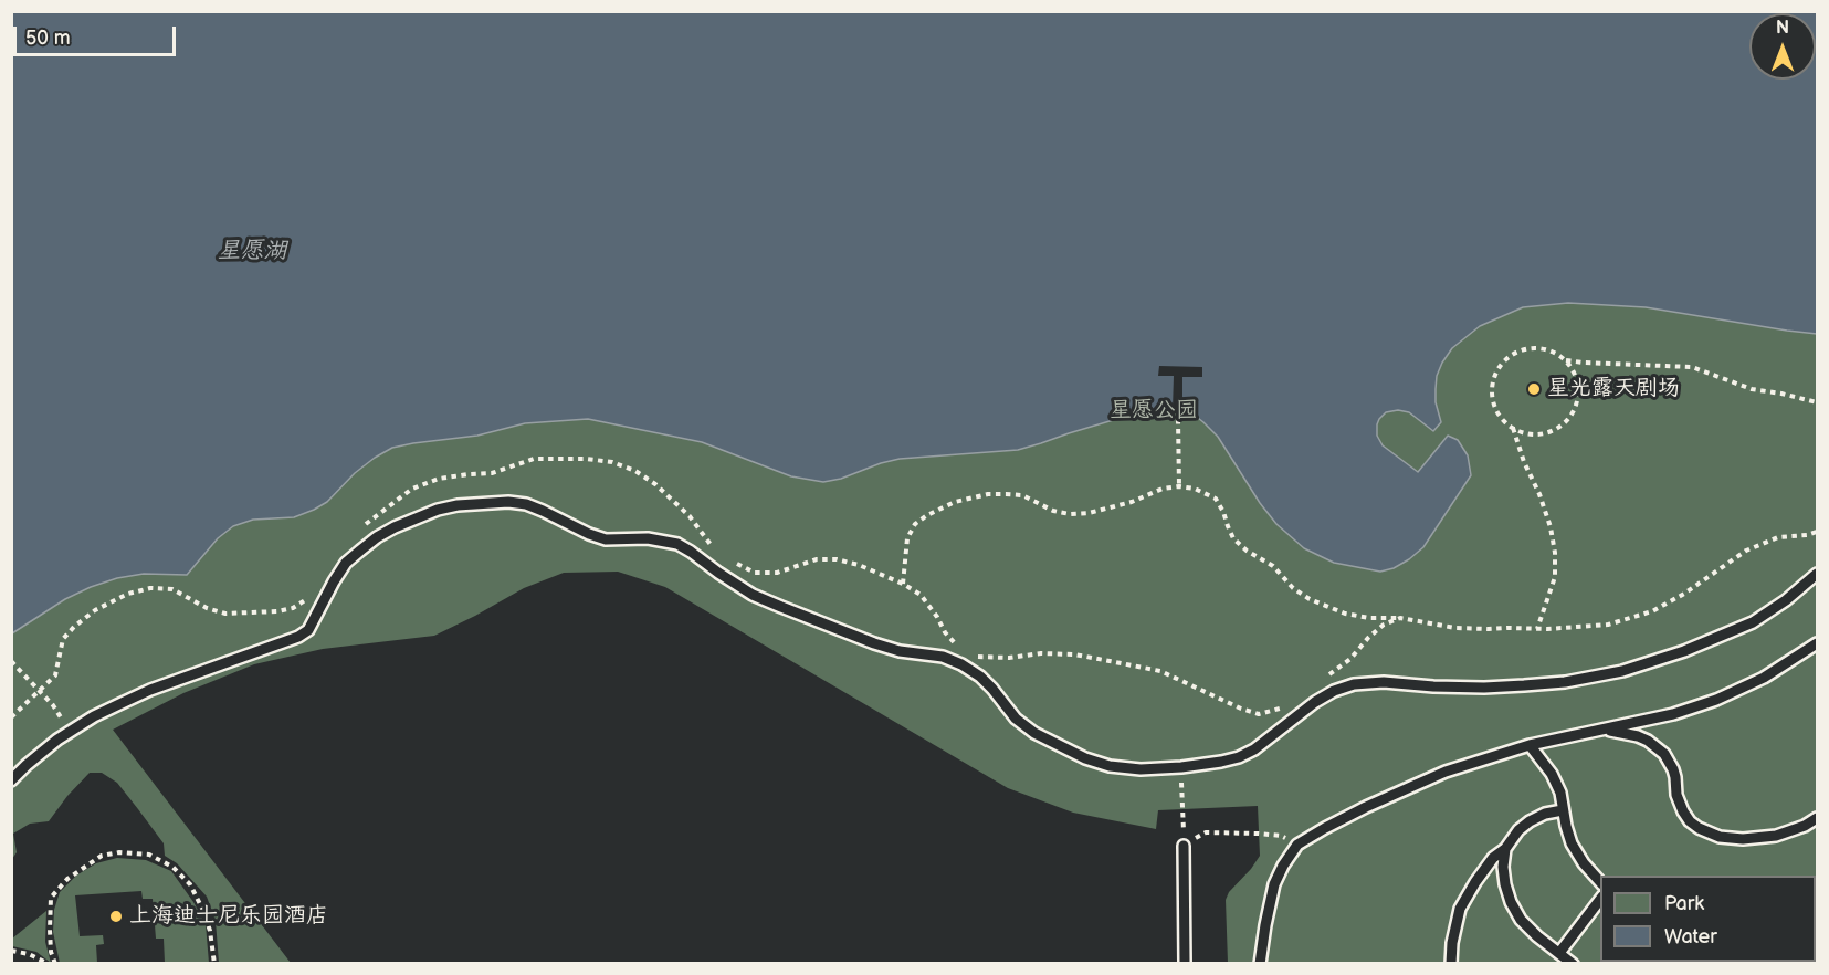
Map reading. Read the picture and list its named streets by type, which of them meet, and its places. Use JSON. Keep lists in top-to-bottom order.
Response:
{
  "water": ["星愿湖"],
  "parks": ["星愿公园"],
  "places": ["星光露天剧场", "上海迪士尼乐园酒店"],
  "legend": ["Park", "Water"],
  "scale_bar": "50 m",
  "north": "top"
}
